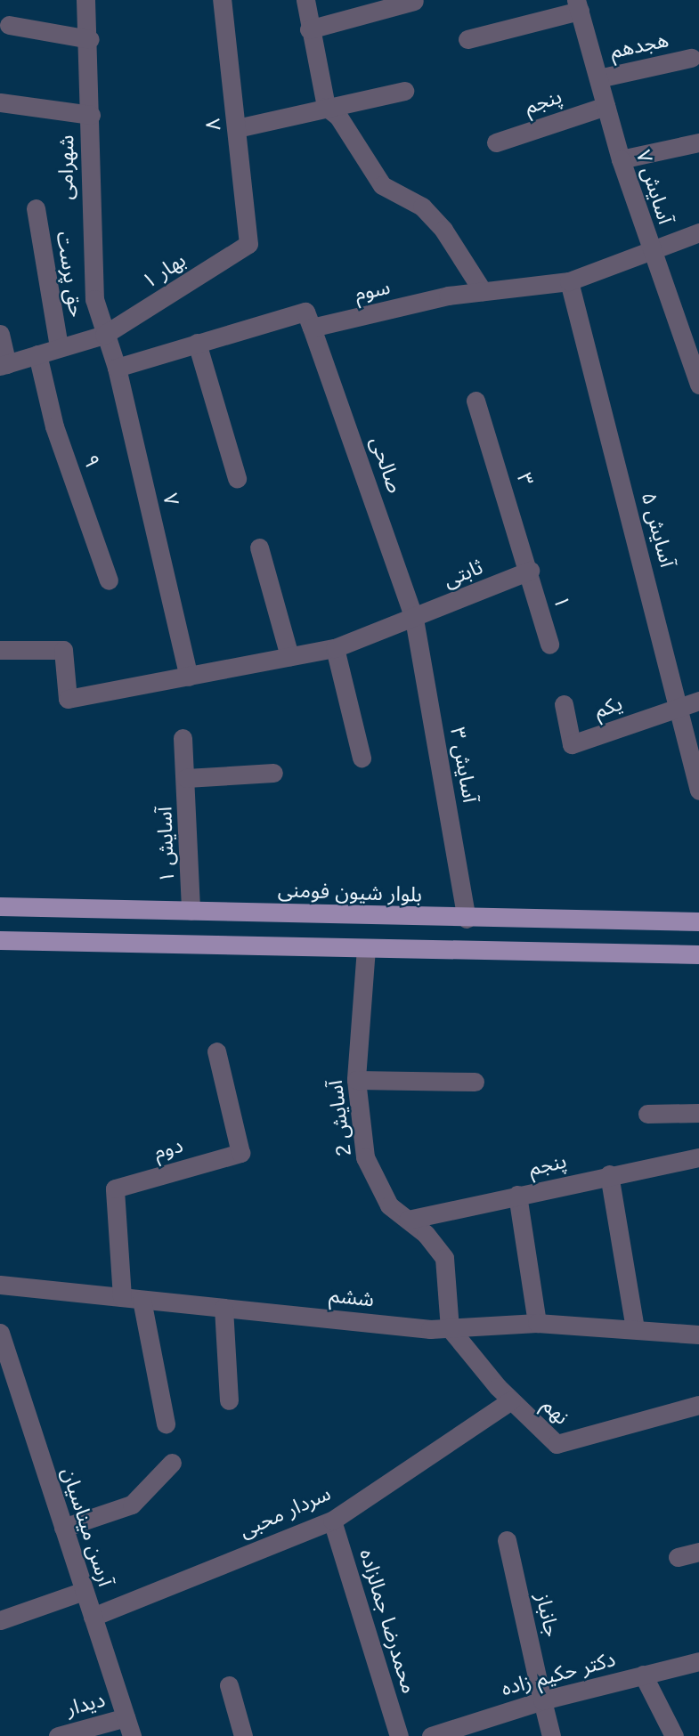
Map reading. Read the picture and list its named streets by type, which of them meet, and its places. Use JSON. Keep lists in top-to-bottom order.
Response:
{
  "streets": {
    "main road": ["بلوار شیون فومنی"],
    "street": [
      "هجدهم",
      "پنجم",
      "۸",
      "شهرامی",
      "آسایش ۷",
      "بهار ۱",
      "حق پرست",
      "سوم",
      "۹",
      "صالحی",
      "۳",
      "۷",
      "آسایش ۵",
      "ثابتی",
      "۱",
      "یکم",
      "آسایش ۳",
      "آسایش ۱",
      "آسایش 2",
      "دوم",
      "ششم",
      "نهم",
      "سردار محبی",
      "آرسن میناسیان",
      "جانباز",
      "محمدرضا جمالزاده",
      "دکتر حکیم زاده",
      "دیدار"
    ]
  },
  "crossings": [
    ["هجدهم", "آسایش ۷"],
    ["پنجم", "آسایش ۷"],
    ["پنجم", "آسایش 2"],
    ["۸", "بهار ۱"],
    ["شهرامی", "بهار ۱"],
    ["شهرامی", "۷"],
    ["آسایش ۷", "سوم"],
    ["بهار ۱", "حق پرست"],
    ["بهار ۱", "۹"],
    ["بهار ۱", "۷"],
    ["سوم", "صالحی"],
    ["سوم", "آسایش ۵"],
    ["صالحی", "ثابتی"],
    ["صالحی", "آسایش ۳"],
    ["۳", "ثابتی"],
    ["۳", "۱"],
    ["آسایش ۵", "یکم"],
    ["ثابتی", "۱"],
    ["ثابتی", "آسایش ۳"],
    ["آسایش ۳", "بلوار شیون فومنی"],
    ["آسایش ۱", "بلوار شیون فومنی"],
    ["آسایش 2", "ششم"],
    ["آسایش 2", "نهم"],
    ["دوم", "ششم"],
    ["ششم", "نهم"],
    ["نهم", "سردار محبی"],
    ["سردار محبی", "آرسن میناسیان"],
    ["سردار محبی", "محمدرضا جمالزاده"],
    ["آرسن میناسیان", "دیدار"],
    ["جانباز", "دکتر حکیم زاده"]
  ]
}
